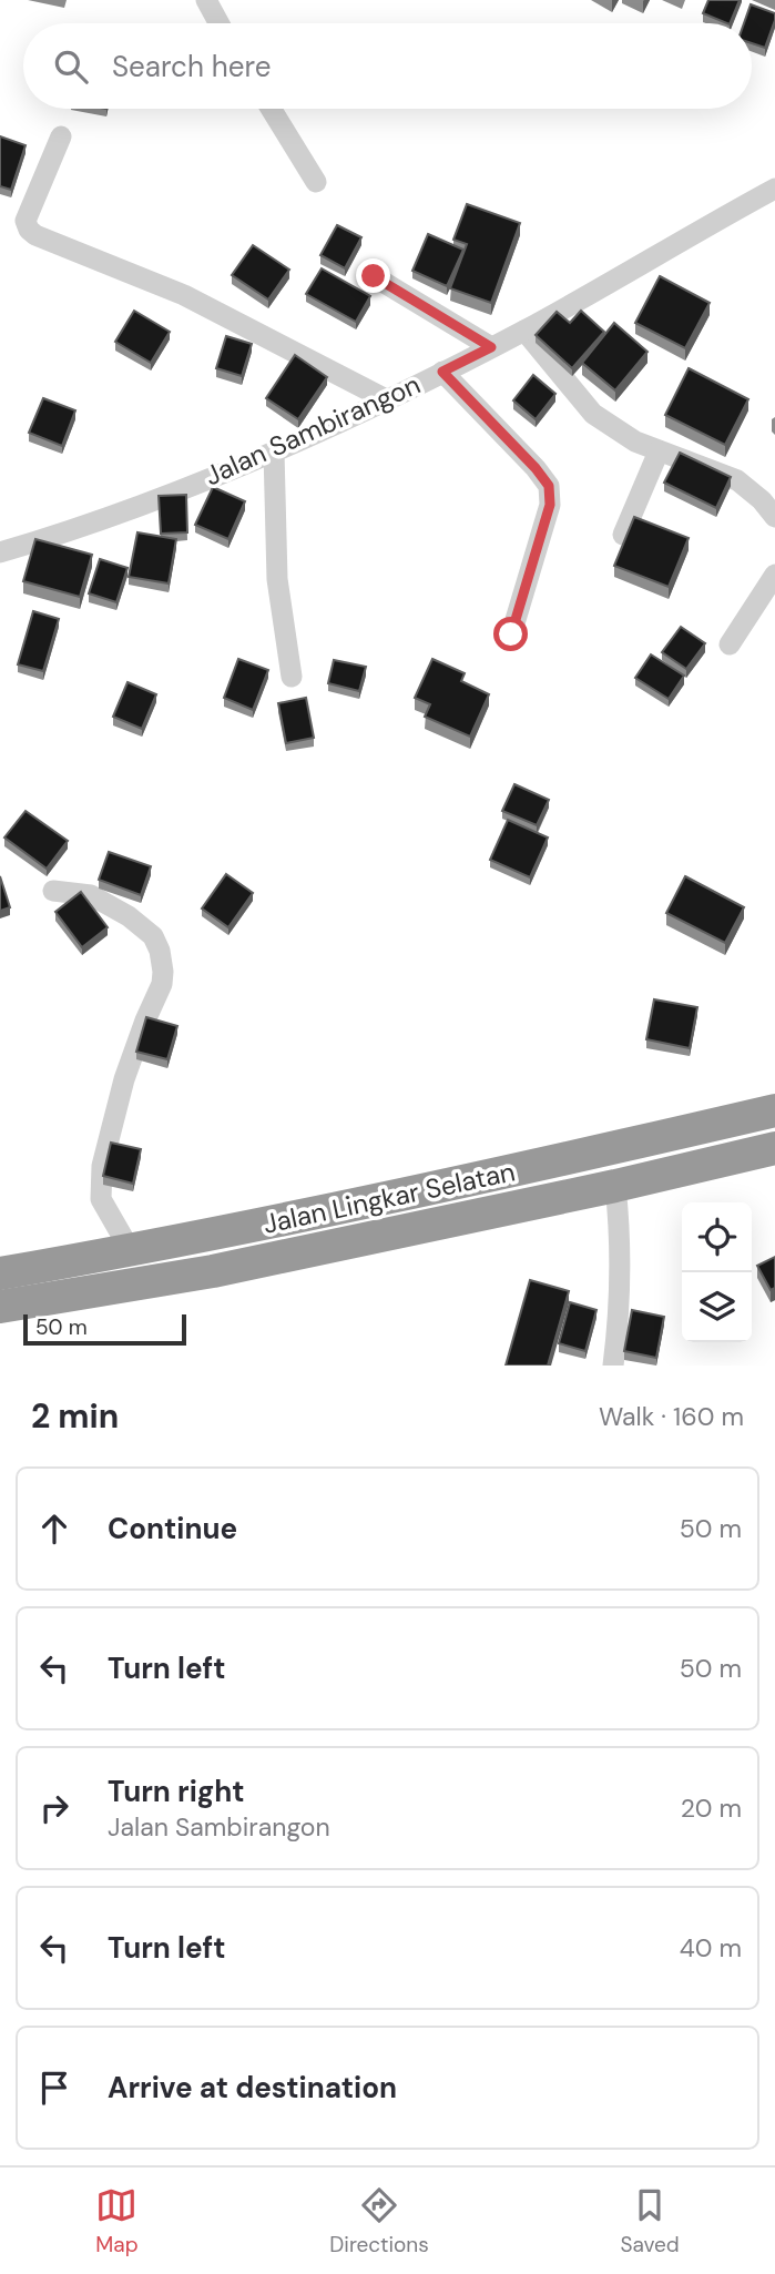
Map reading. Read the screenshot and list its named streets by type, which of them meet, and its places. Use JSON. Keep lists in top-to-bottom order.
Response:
{
  "streets": {
    "highway": ["Jalan Lingkar Selatan"],
    "street": ["Jalan Sambirangon"]
  },
  "scale_bar": "50 m",
  "page": {
    "search": "Search here",
    "scale": "50 m",
    "heading": ["2 min", "Walk · 160 m"],
    "list": [
      ["Continue", "50 m"],
      ["Turn left", "50 m"],
      ["Turn right", "Jalan Sambirangon", "20 m"],
      ["Turn left", "40 m"],
      "Arrive at destination"
    ],
    "nav": ["Map", "Directions", "Saved"]
  }
}
